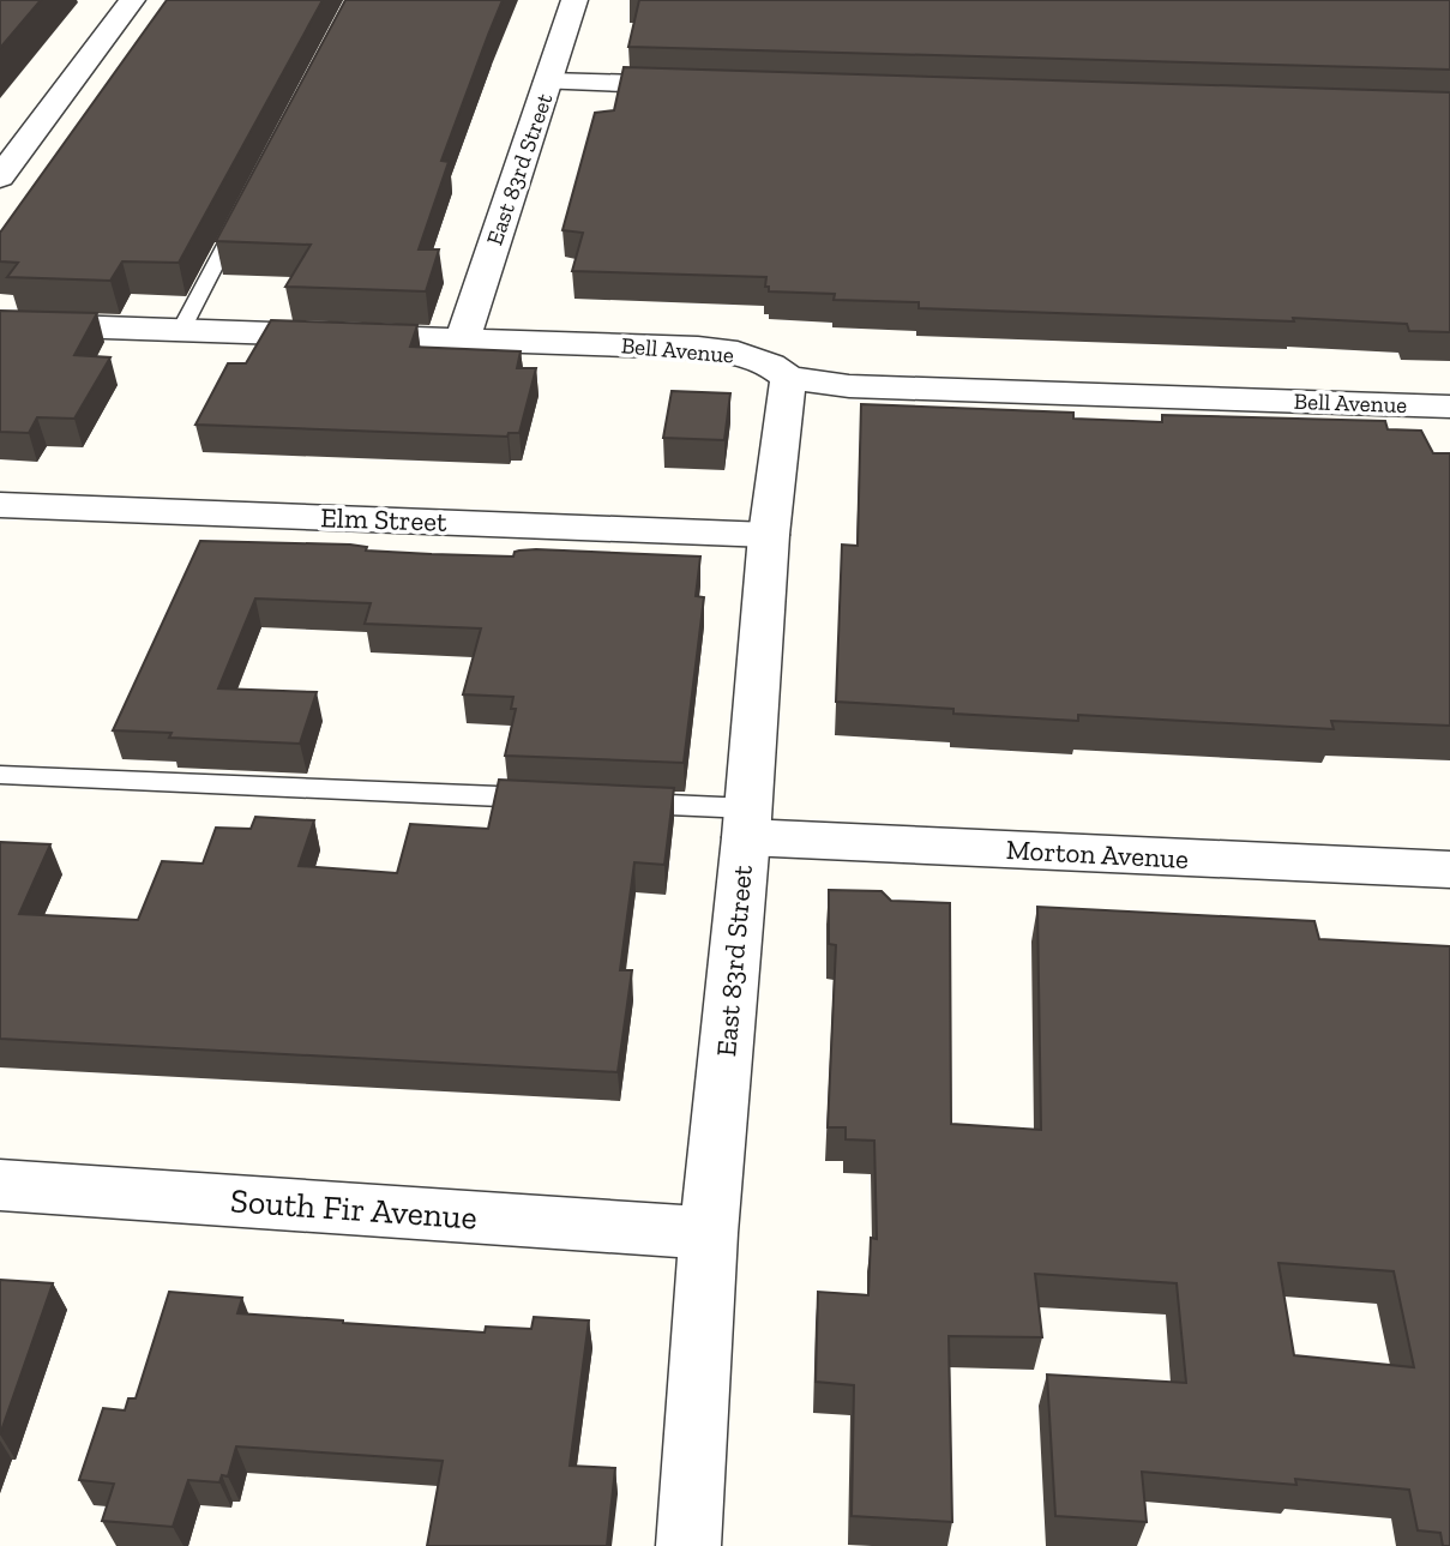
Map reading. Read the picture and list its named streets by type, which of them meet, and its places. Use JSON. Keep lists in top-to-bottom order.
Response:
{
  "streets": {
    "street": [
      "East 83rd Street",
      "Bell Avenue",
      "Elm Street",
      "Morton Avenue",
      "South Fir Avenue"
    ]
  },
  "crossings": [
    ["East 83rd Street", "Bell Avenue"],
    ["East 83rd Street", "Elm Street"],
    ["East 83rd Street", "Morton Avenue"],
    ["East 83rd Street", "South Fir Avenue"]
  ]
}
